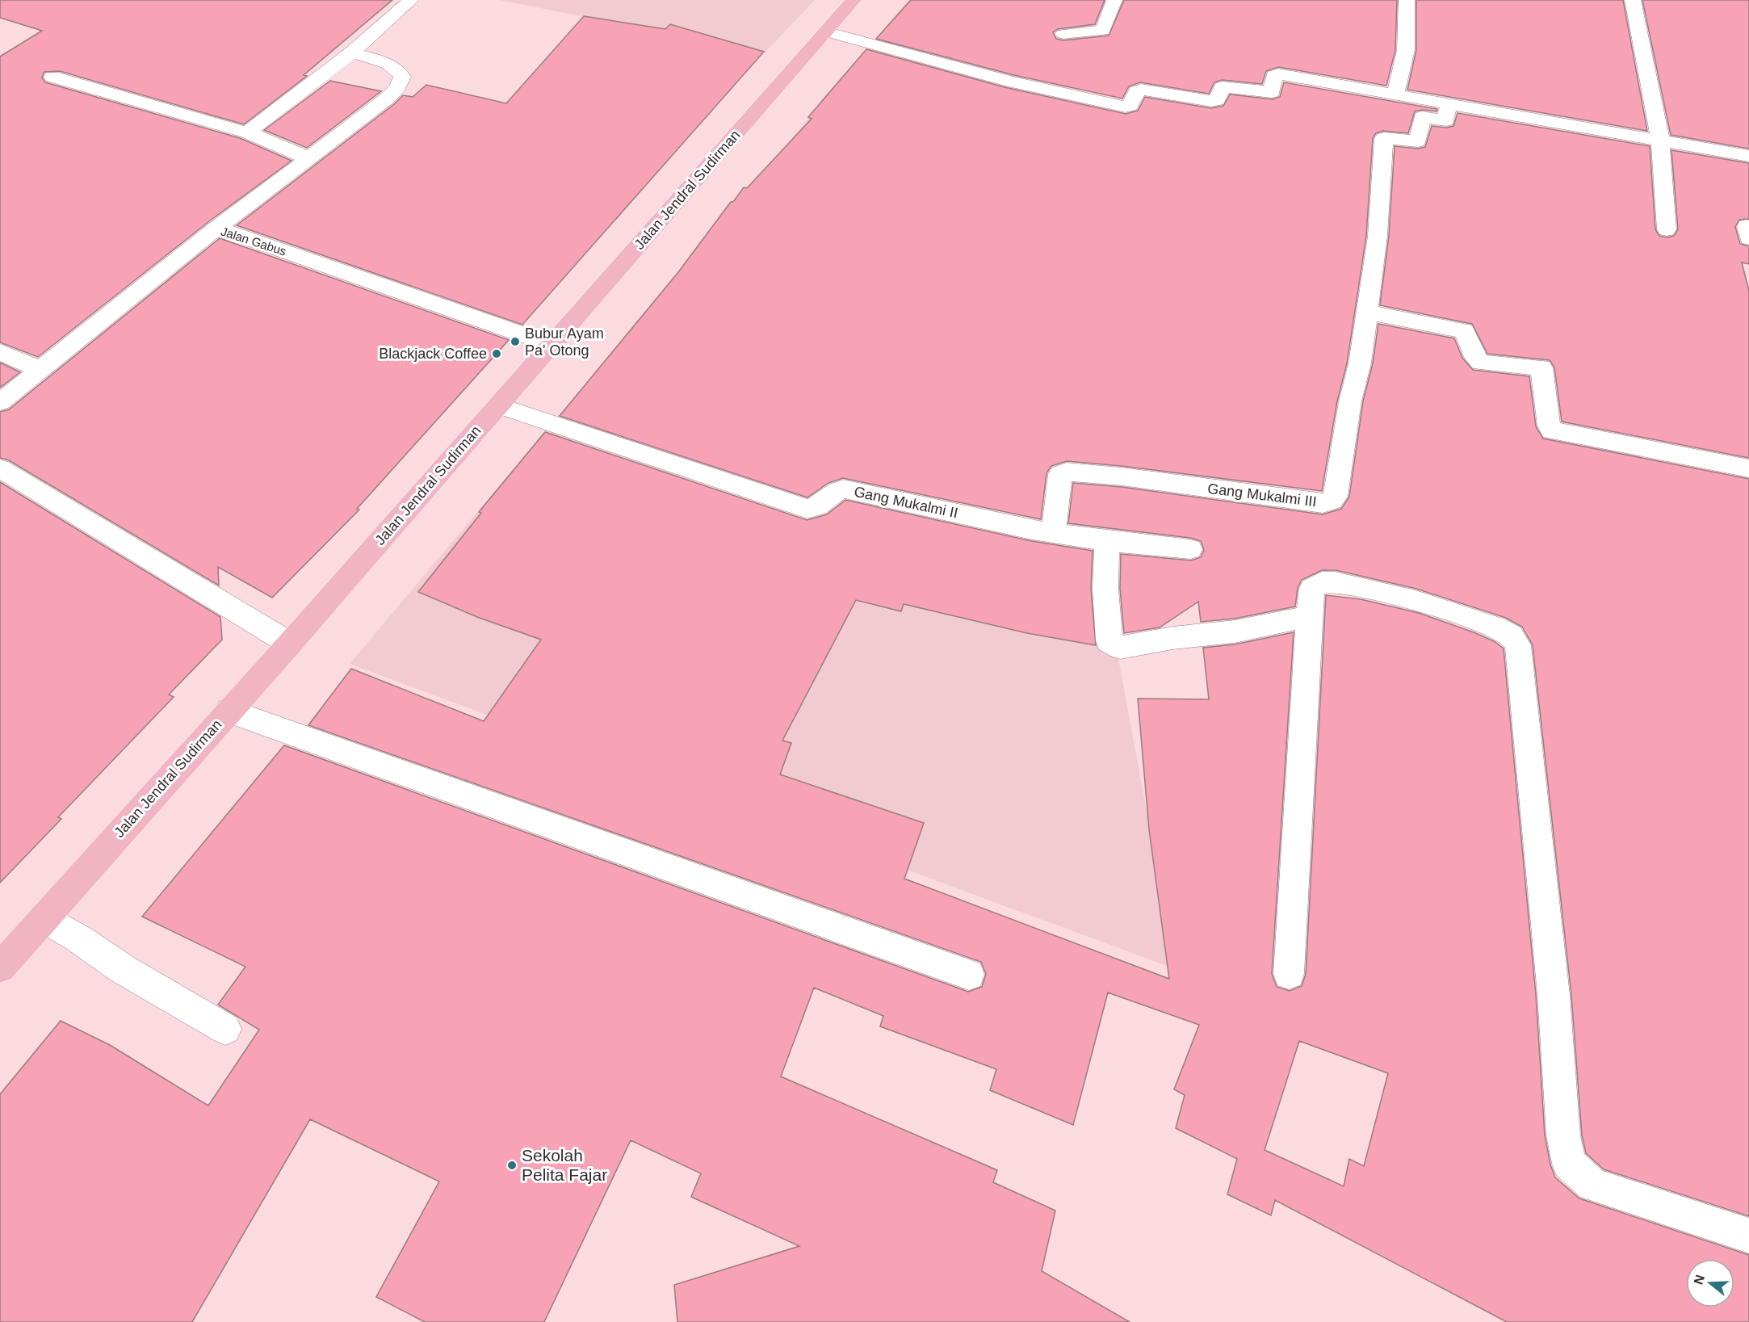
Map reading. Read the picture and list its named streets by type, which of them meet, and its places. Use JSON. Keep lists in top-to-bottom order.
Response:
{
  "streets": {
    "main road": ["Jalan Jendral Sudirman"],
    "street": ["Jalan Gabus", "Gang Mukalmi III", "Gang Mukalmi II"]
  },
  "crossings": [
    ["Jalan Jendral Sudirman", "Jalan Gabus"],
    ["Jalan Jendral Sudirman", "Gang Mukalmi II"],
    ["Gang Mukalmi III", "Gang Mukalmi II"]
  ],
  "places": ["Bubur Ayam Pa' Otong", "Blackjack Coffee", "Sekolah Pelita Fajar"],
  "north": "left"
}
